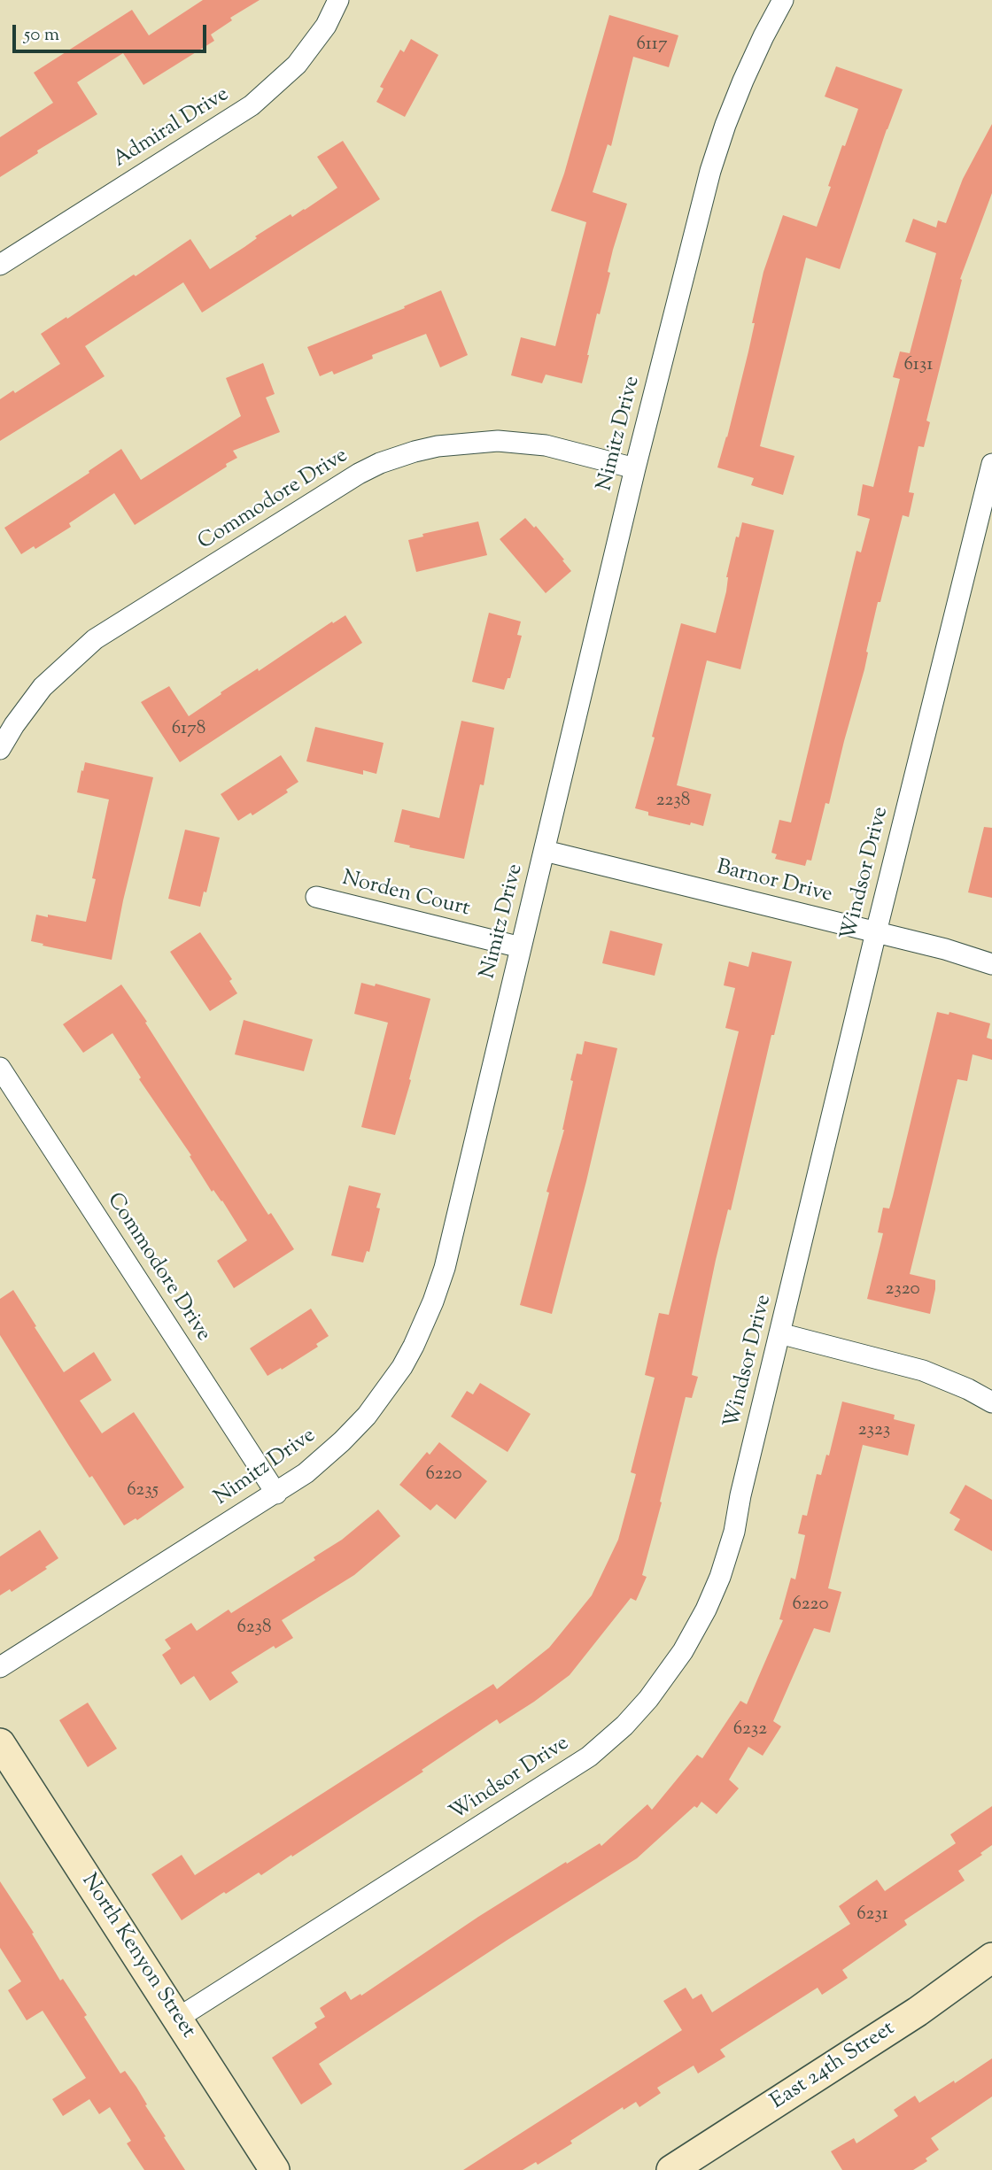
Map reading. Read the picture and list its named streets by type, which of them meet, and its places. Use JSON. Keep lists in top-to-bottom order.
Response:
{
  "streets": {
    "street": [
      "Admiral Drive",
      "Nimitz Drive",
      "Commodore Drive",
      "Windsor Drive",
      "Barnor Drive",
      "Norden Court",
      "North Kenyon Street",
      "East 24th Street"
    ]
  },
  "crossings": [
    ["Nimitz Drive", "Commodore Drive"],
    ["Nimitz Drive", "Barnor Drive"],
    ["Nimitz Drive", "Norden Court"],
    ["Windsor Drive", "Barnor Drive"],
    ["Windsor Drive", "North Kenyon Street"]
  ],
  "house_numbers": [
    "6117",
    "6131",
    "6178",
    "2238",
    "2320",
    "2323",
    "6220",
    "6235",
    "6220",
    "6238",
    "6232",
    "6231"
  ],
  "scale_bar": "50 m"
}
